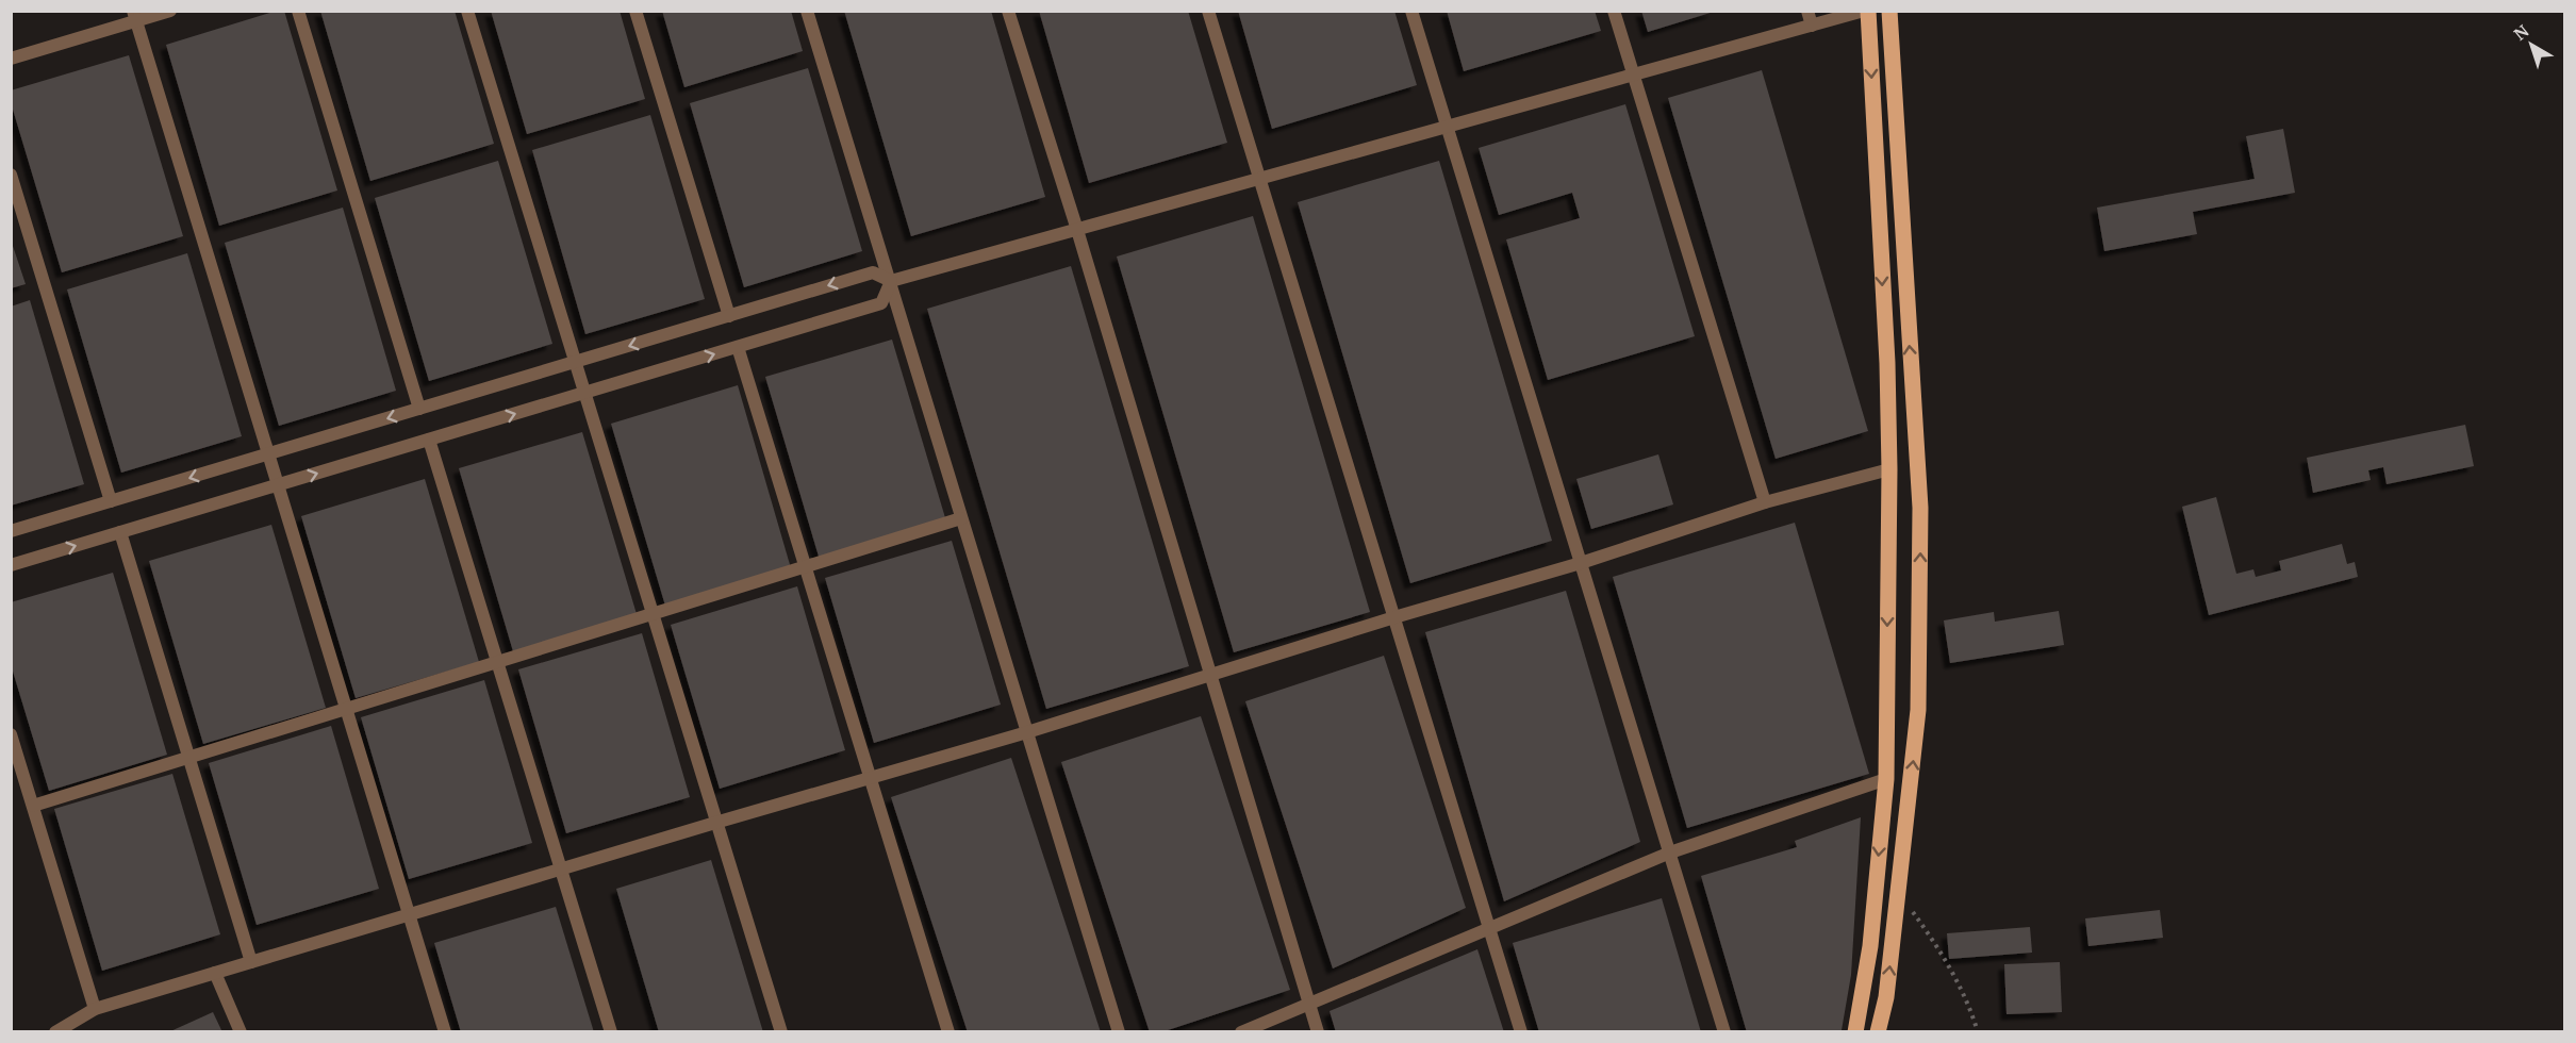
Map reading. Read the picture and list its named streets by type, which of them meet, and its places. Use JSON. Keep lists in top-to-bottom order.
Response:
{
  "north": "top left"
}
